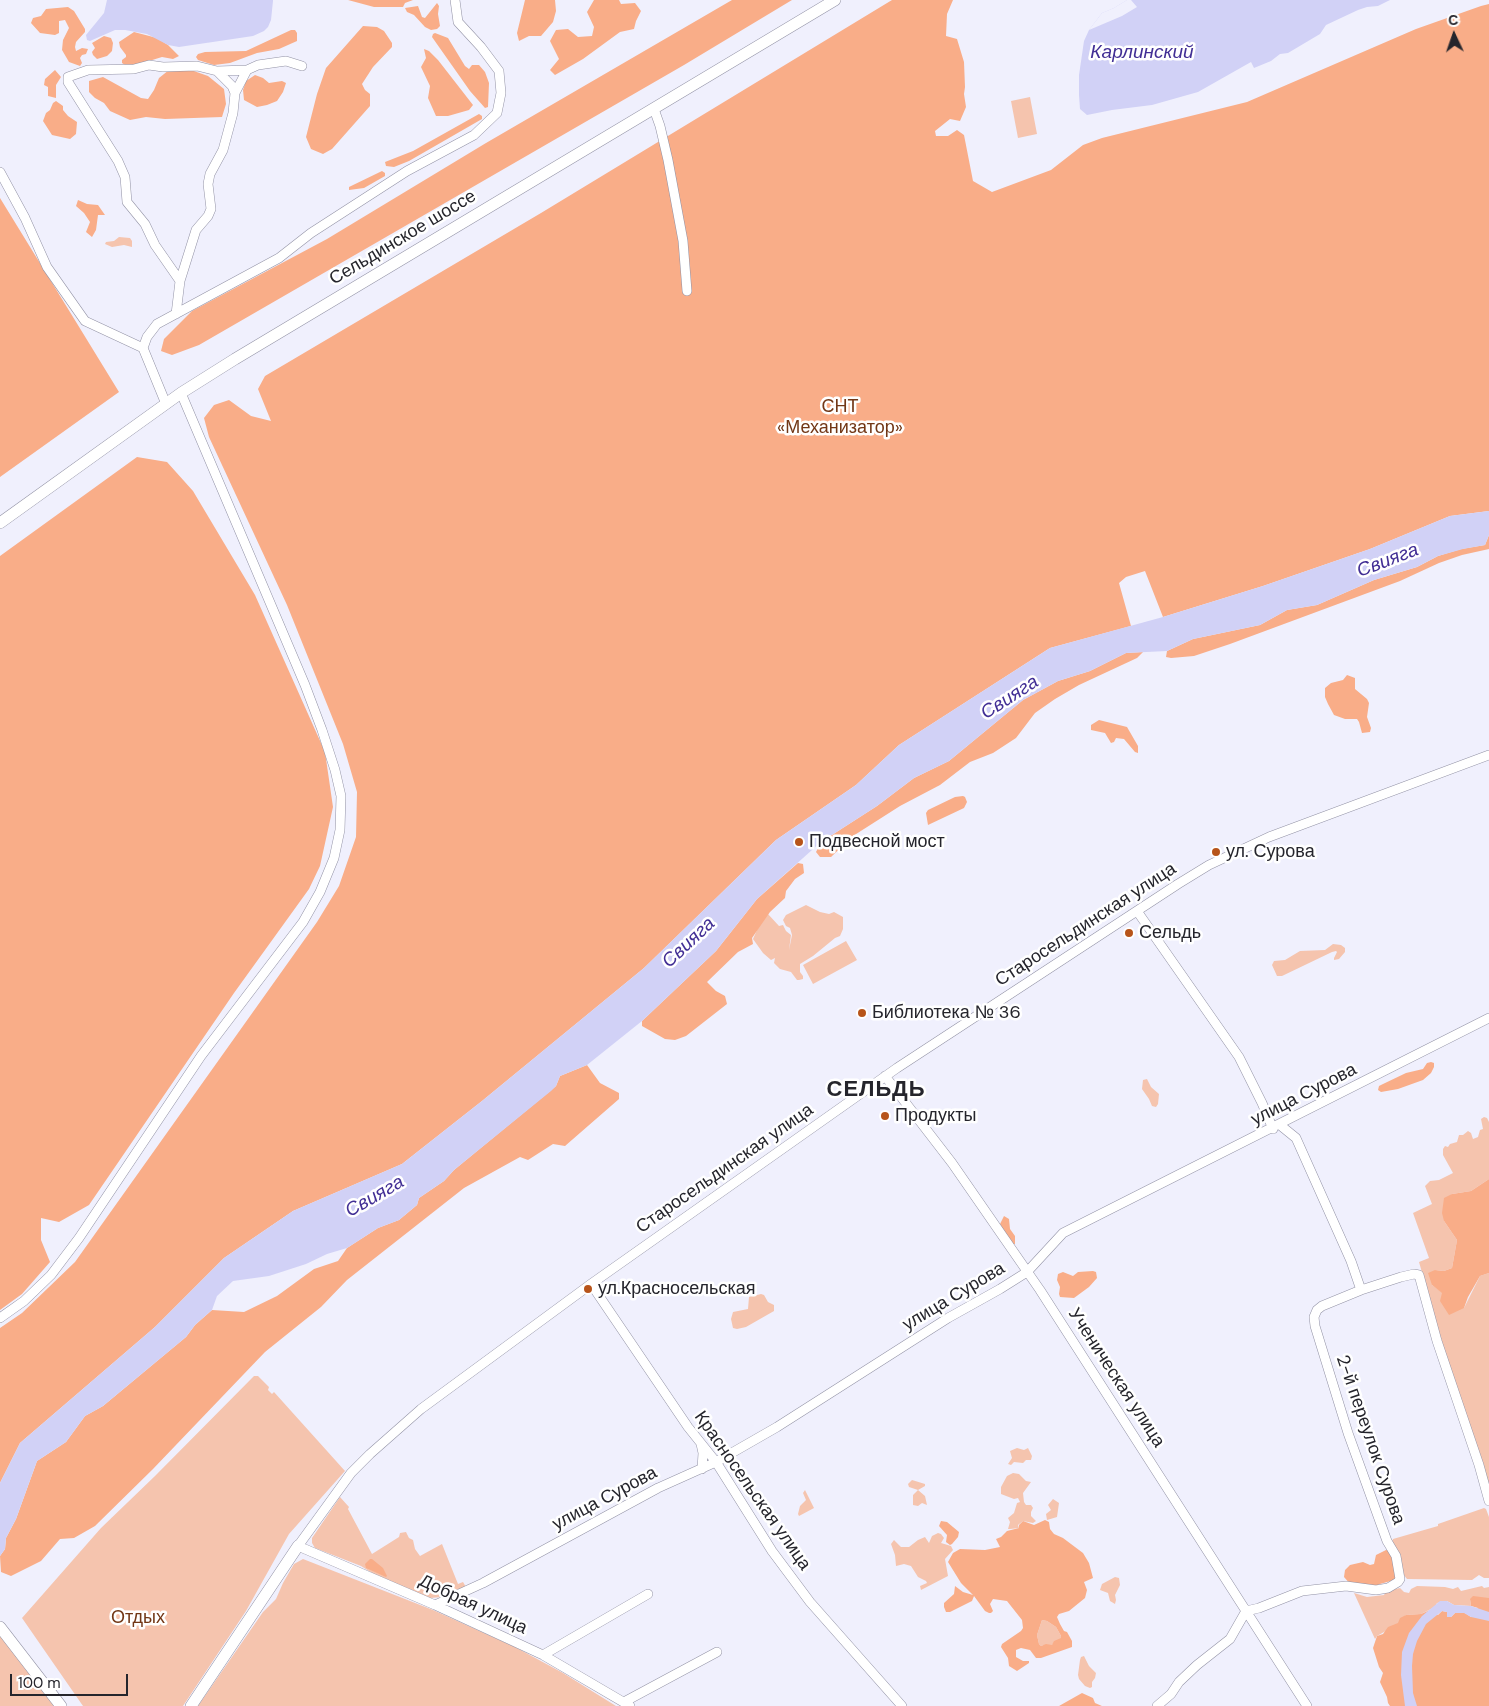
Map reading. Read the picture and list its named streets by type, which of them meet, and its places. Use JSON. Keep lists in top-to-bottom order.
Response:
{
  "streets": {
    "main road": ["Сельдинское шоссе"],
    "street": [
      "Старосельдинская улица",
      "улица Сурова",
      "Ученическая улица",
      "2-й переулок Сурова",
      "Красносельская улица",
      "Добрая улица"
    ]
  },
  "crossings": [
    ["Старосельдинская улица", "Ученическая улица"],
    ["Старосельдинская улица", "Красносельская улица"],
    ["Старосельдинская улица", "Добрая улица"],
    ["улица Сурова", "Ученическая улица"],
    ["улица Сурова", "Красносельская улица"],
    ["улица Сурова", "Добрая улица"],
    ["Ученическая улица", "2-й переулок Сурова"]
  ],
  "districts": ["СЕЛЬДЬ"],
  "water": ["Карлинский", "Свияга"],
  "parks": ["СНТ «Механизатор»", "Отдых"],
  "places": [
    "Подвесной мост",
    "ул. Сурова",
    "Сельдь",
    "Библиотека № 36",
    "Продукты",
    "ул.Красносельская"
  ],
  "scale_bar": "100 m",
  "north": "top"
}
